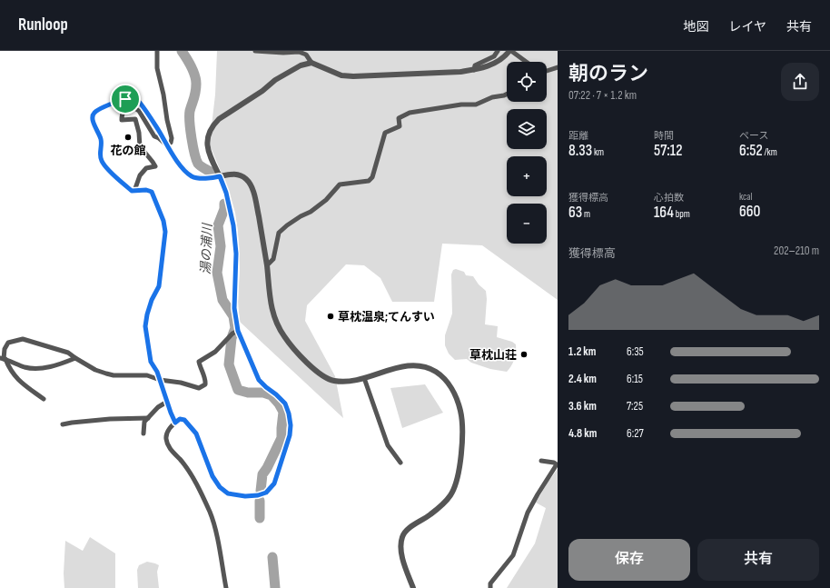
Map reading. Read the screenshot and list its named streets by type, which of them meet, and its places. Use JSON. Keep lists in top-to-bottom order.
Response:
{
  "water": ["湯の浦川"],
  "places": ["花の館", "草枕温泉;てんすい", "草枕山荘"],
  "page": {
    "header": "Runloop",
    "nav": ["地図", "レイヤ", "共有"],
    "heading": ["朝のラン", "07:22 · 7 × 1.2 km"],
    "map_buttons": ["+", "−"],
    "stats": [
      ["距離", "8.33 km"],
      ["時間", "57:12"],
      ["ペース", "6:52 /km"],
      ["獲得標高", "63 m"],
      ["心拍数", "164 bpm"],
      ["kcal", "660"]
    ],
    "chart": ["獲得標高", "202–210 m"],
    "list": [
      {
        "name": "1.2 km",
        "note": "6:35"
      },
      {
        "name": "2.4 km",
        "note": "6:15"
      },
      {
        "name": "3.6 km",
        "note": "7:25"
      },
      {
        "name": "4.8 km",
        "note": "6:27"
      }
    ],
    "buttons": ["保存", "共有"]
  }
}
